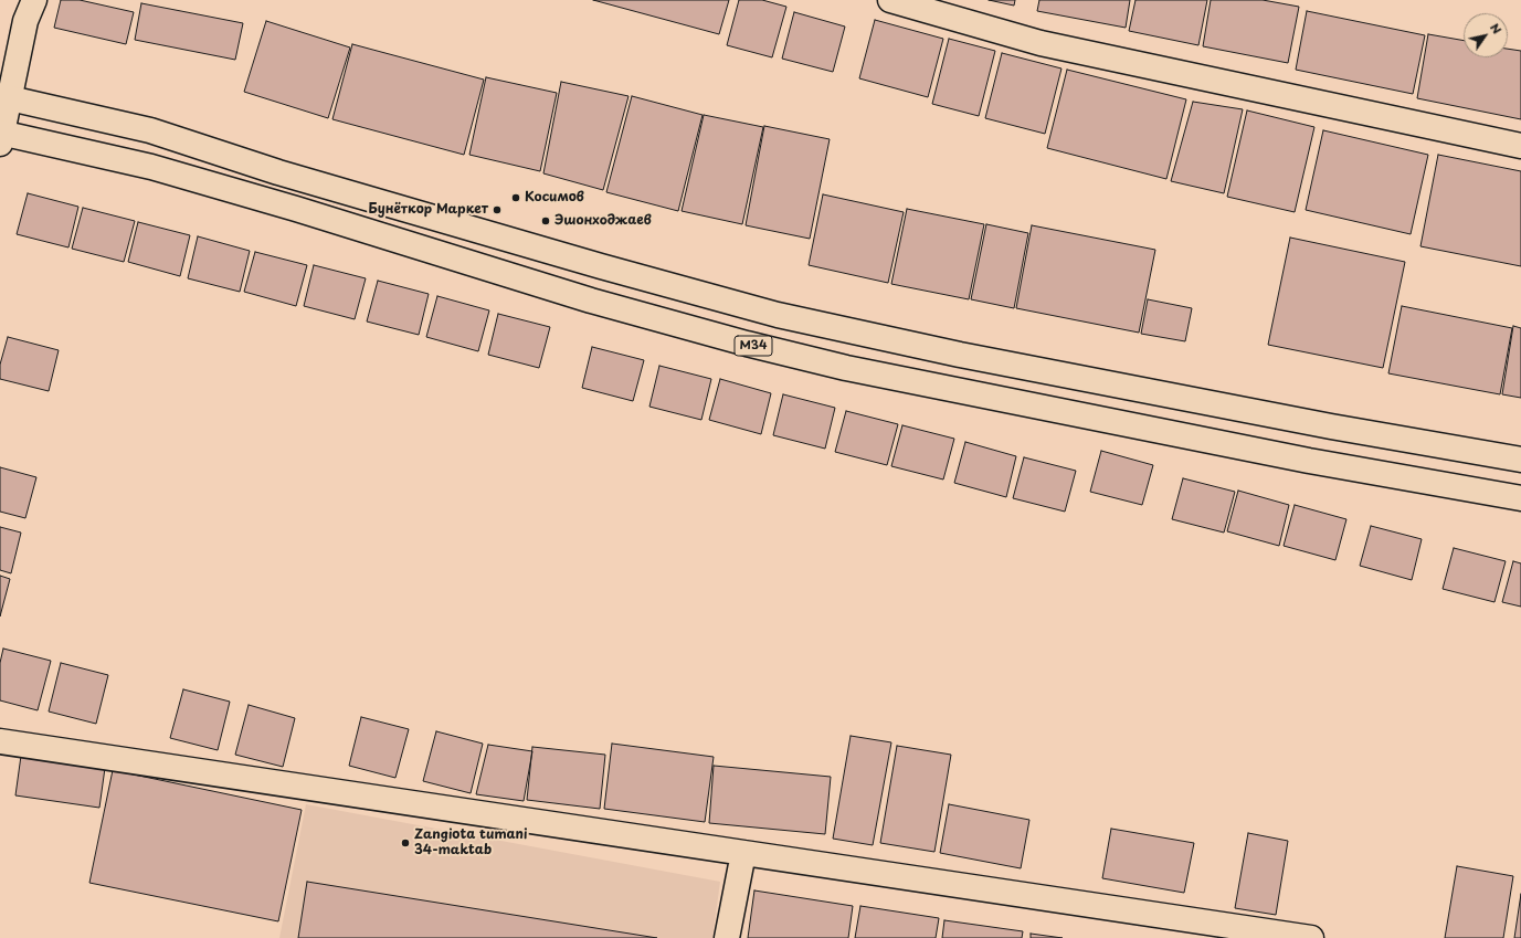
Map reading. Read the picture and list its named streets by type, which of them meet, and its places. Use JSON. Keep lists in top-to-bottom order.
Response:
{
  "streets": {
    "main road": ["M34"]
  },
  "places": [
    "Косимов",
    "Бунёткор Маркет",
    "Эшонходжаев",
    "Zangiota tumani 34-maktab"
  ],
  "north": "top right"
}
